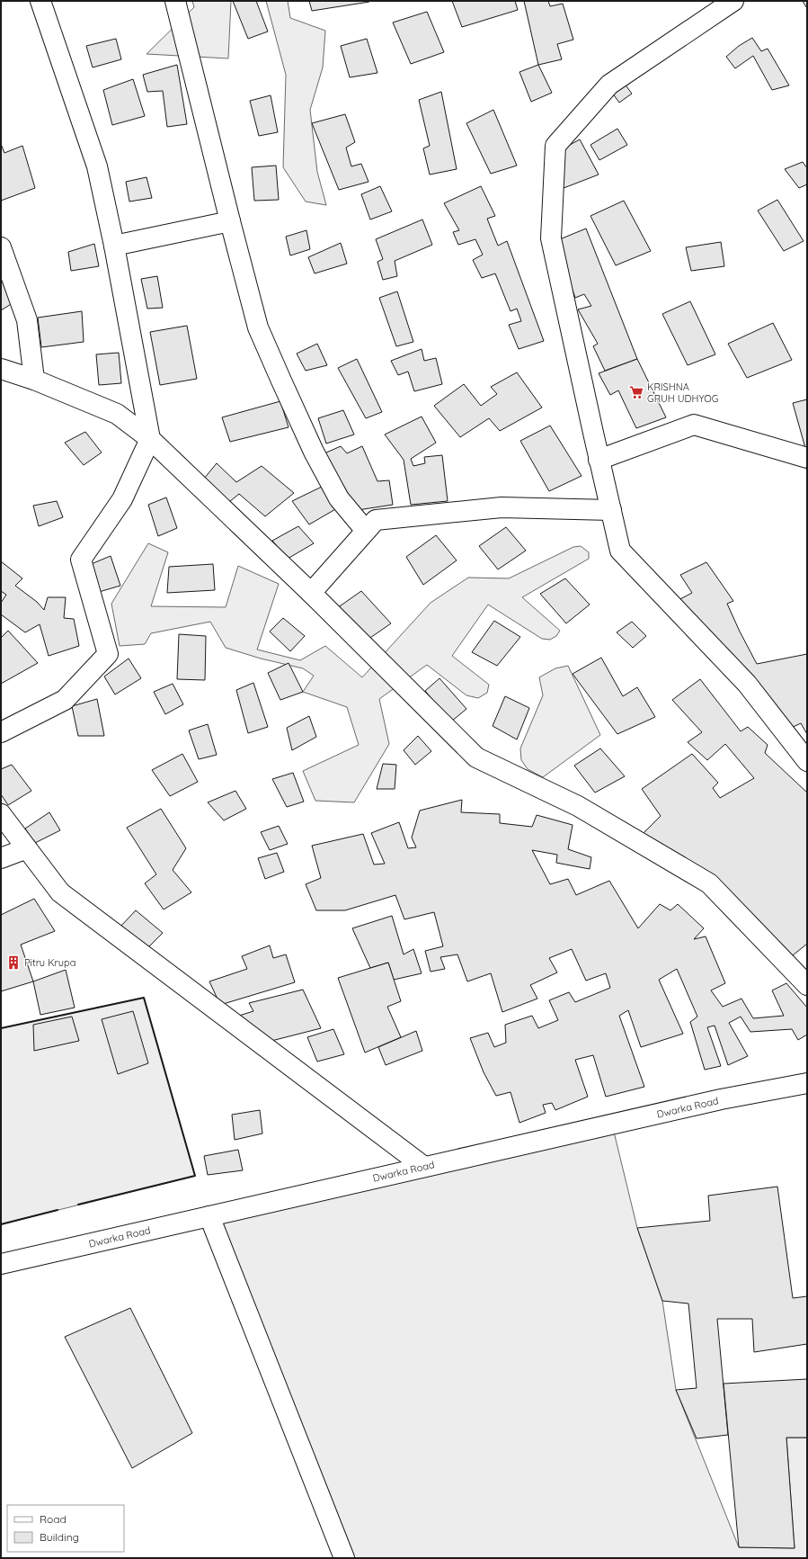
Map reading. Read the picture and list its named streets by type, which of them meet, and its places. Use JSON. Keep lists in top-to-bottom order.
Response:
{
  "streets": {
    "street": ["Dwarka Road"]
  },
  "places": {
    "supermarket": ["KRISHNA GRUH UDHYOG"],
    "building": ["Pitru Krupa"]
  },
  "legend": ["Road", "Building"]
}
